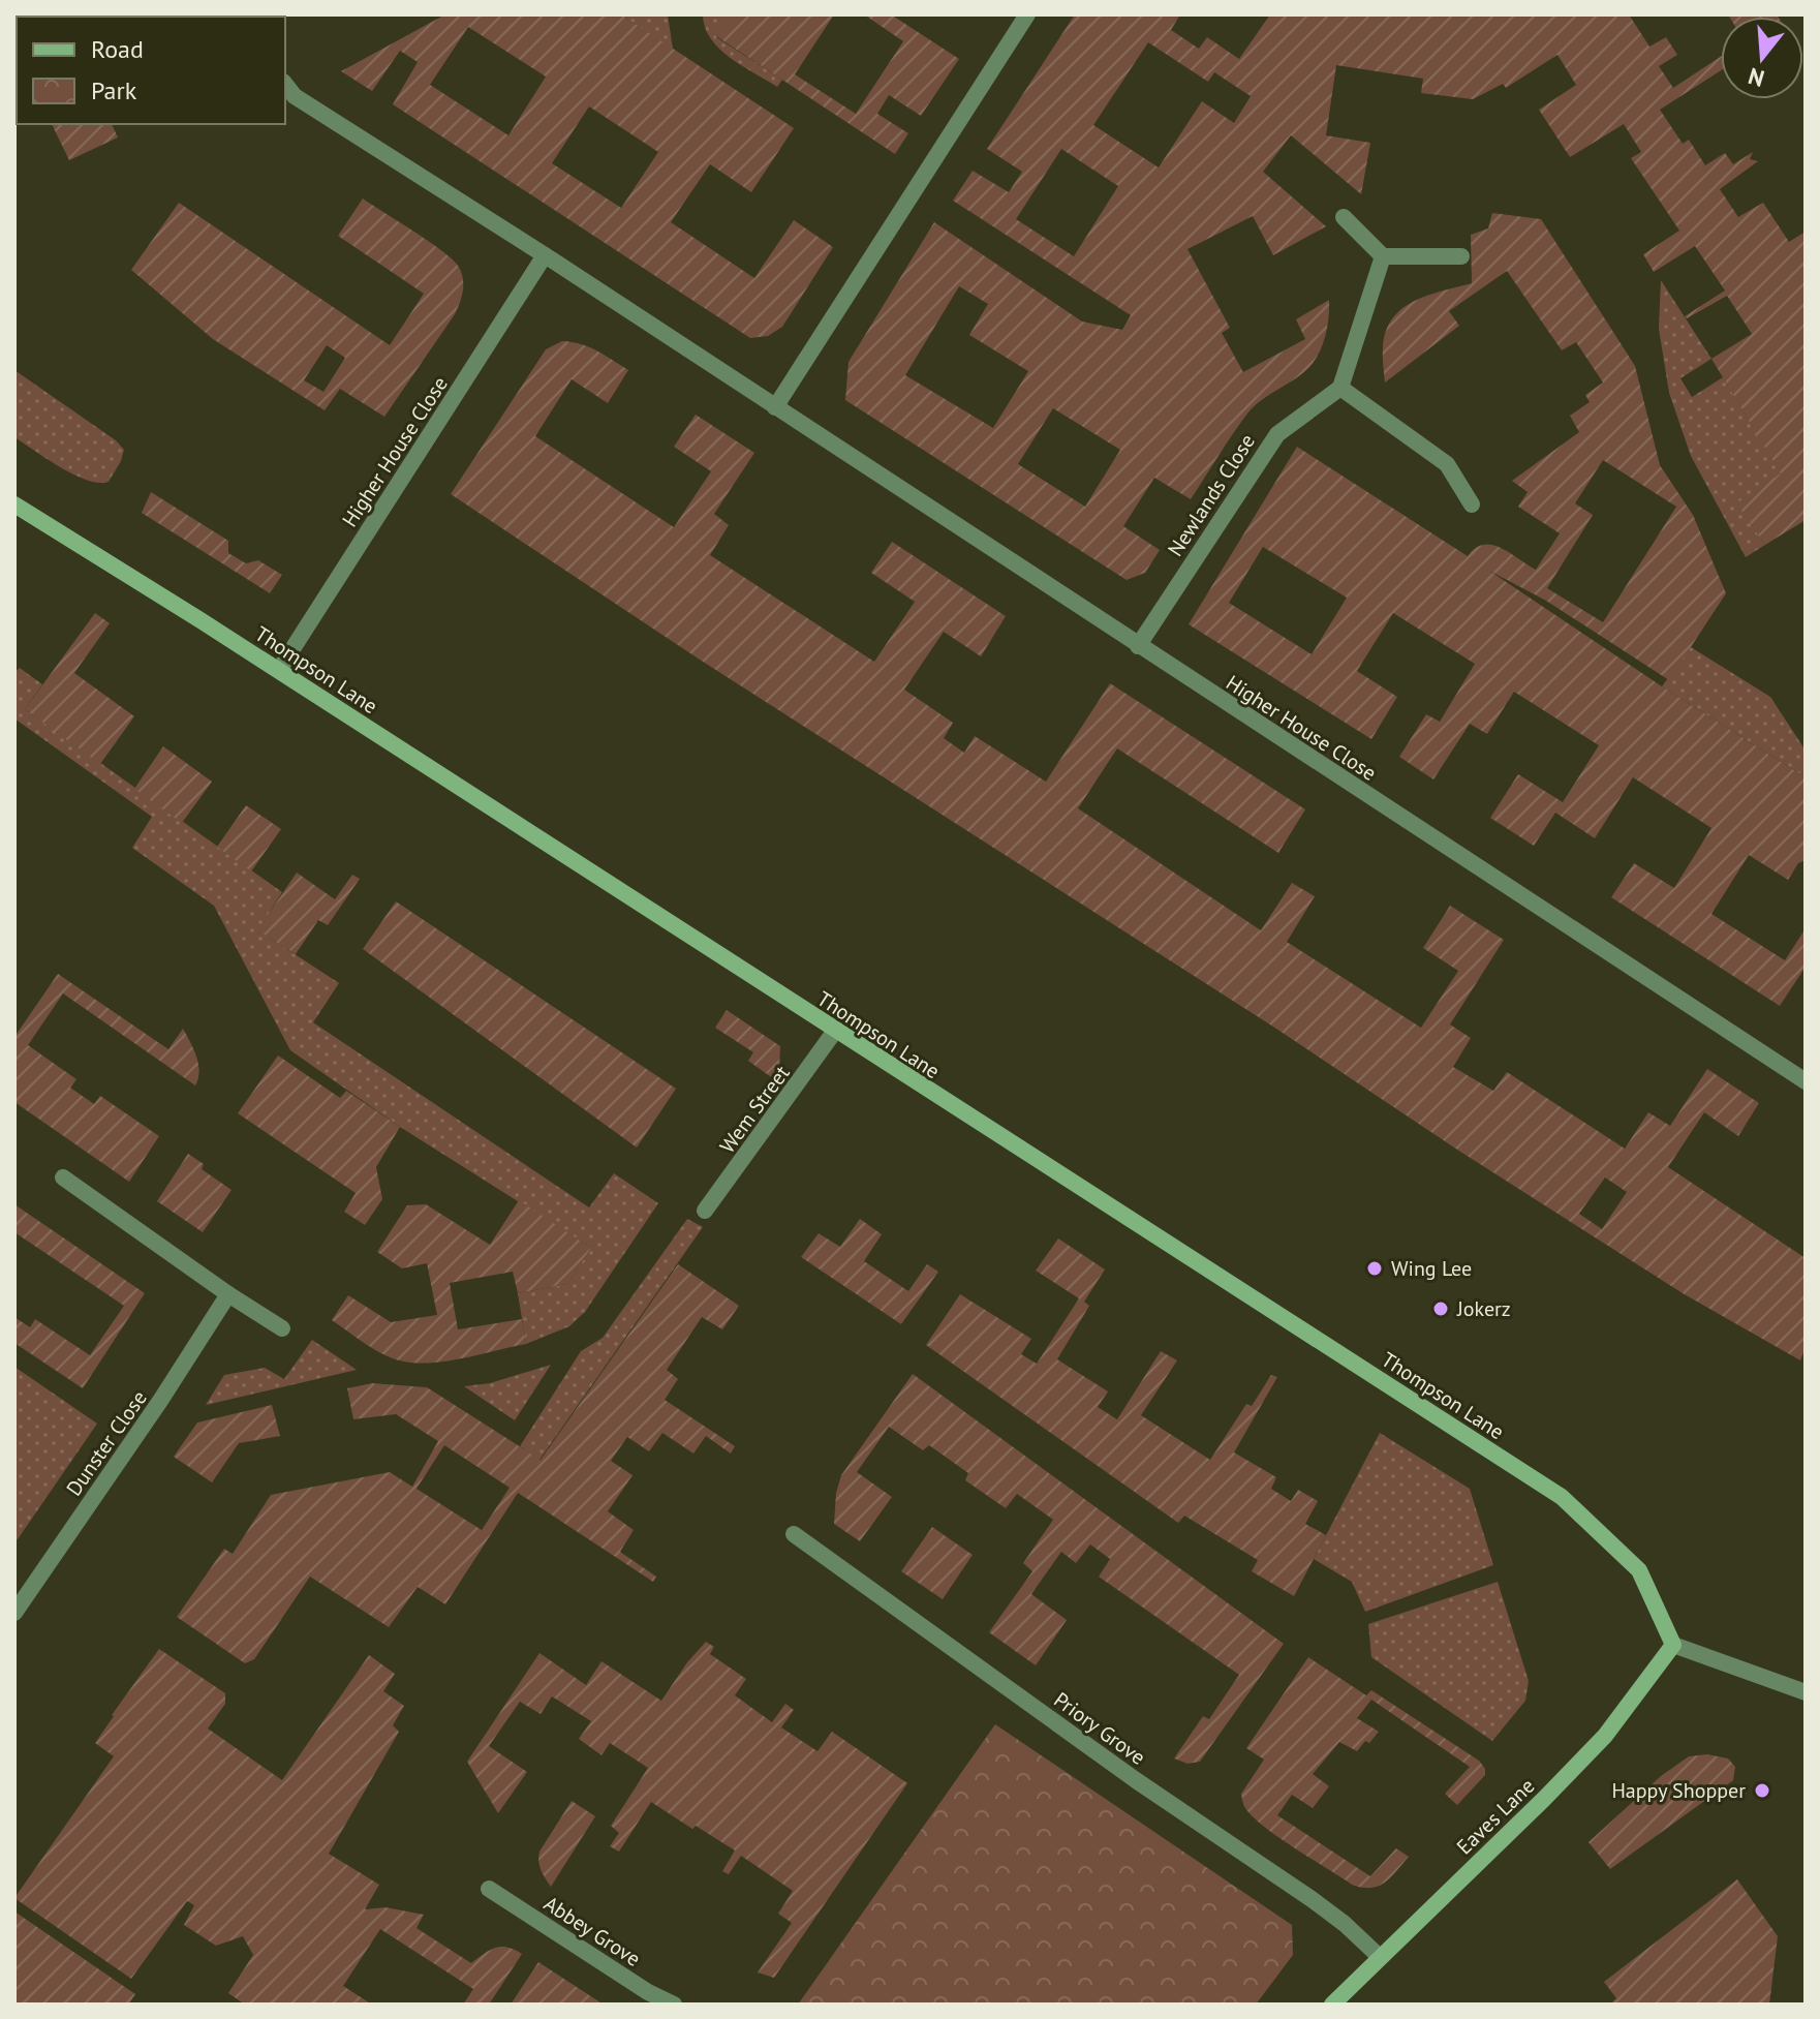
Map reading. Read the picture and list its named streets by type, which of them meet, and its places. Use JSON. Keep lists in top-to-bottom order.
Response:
{
  "streets": {
    "main road": ["Thompson Lane", "Eaves Lane"],
    "street": [
      "Higher House Close",
      "Newlands Close",
      "Wem Street",
      "Dunster Close",
      "Priory Grove",
      "Abbey Grove"
    ]
  },
  "crossings": [
    ["Higher House Close", "Newlands Close"],
    ["Higher House Close", "Thompson Lane"],
    ["Thompson Lane", "Wem Street"],
    ["Thompson Lane", "Eaves Lane"],
    ["Priory Grove", "Eaves Lane"]
  ],
  "places": ["Wing Lee", "Jokerz", "Happy Shopper"],
  "legend": ["Road", "Park"],
  "north": "bottom"
}
